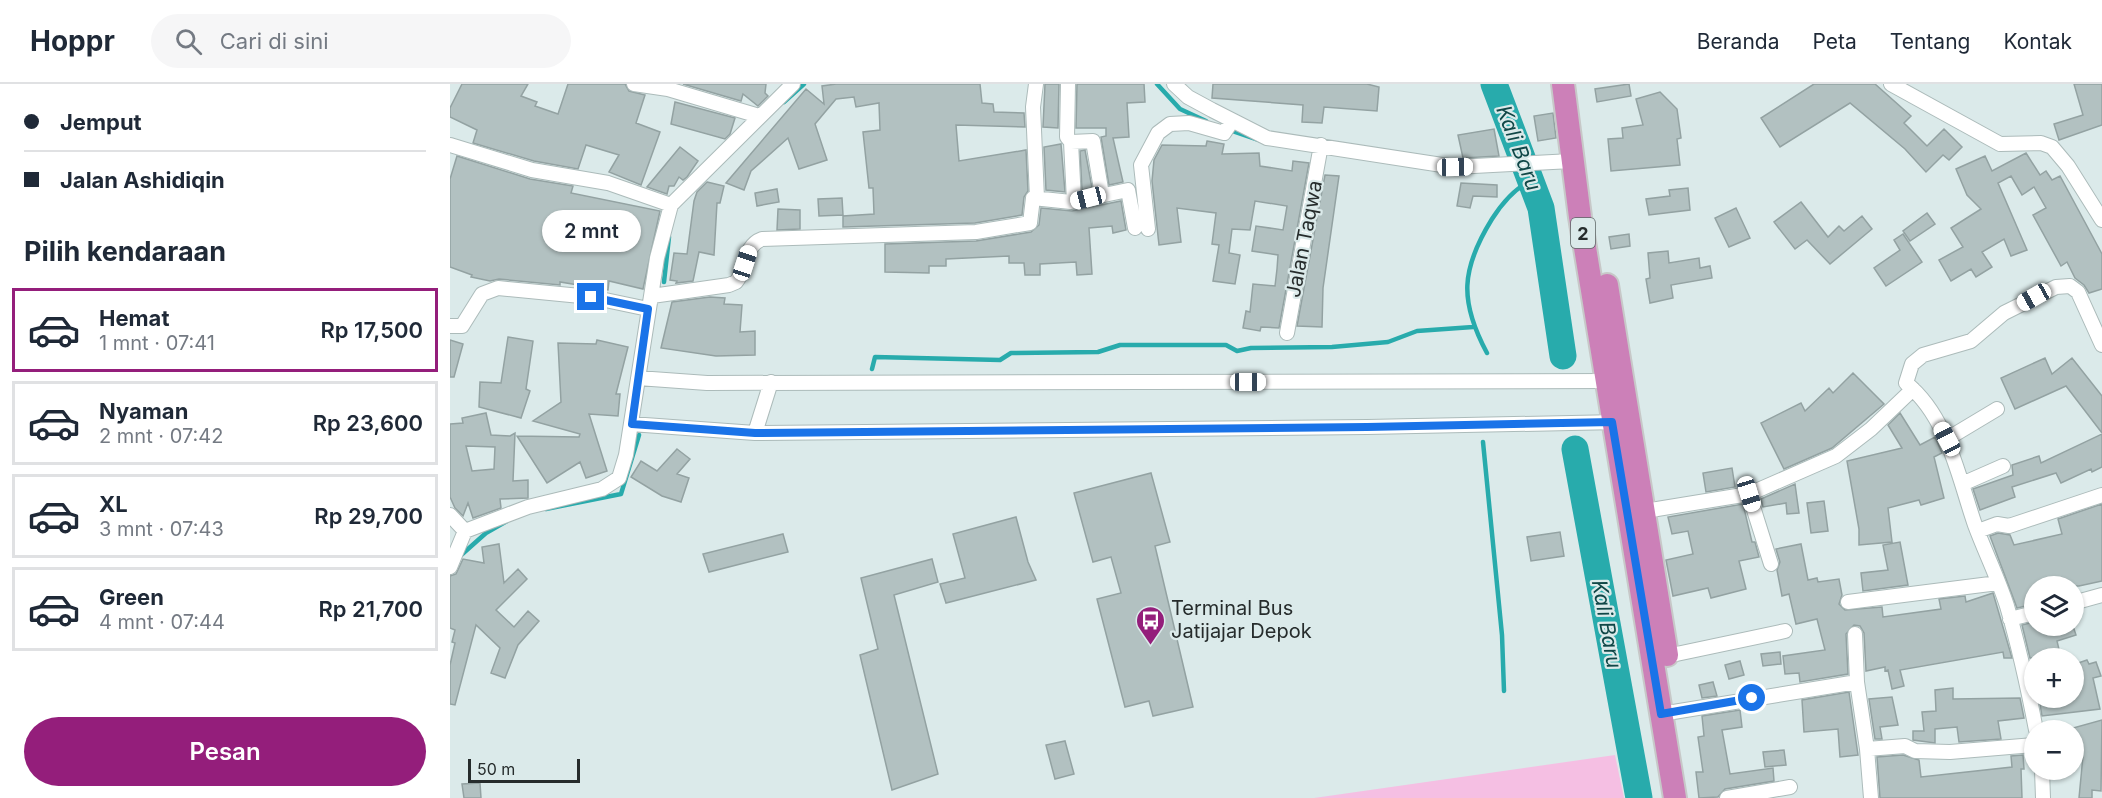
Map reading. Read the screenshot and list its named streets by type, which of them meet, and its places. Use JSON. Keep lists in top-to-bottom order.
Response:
{
  "streets": {
    "highway": ["2"],
    "street": ["Jalan Taqwa"]
  },
  "water": ["Kali Baru"],
  "places": {
    "bus stop": ["Terminal Bus Jatijajar Depok"]
  },
  "scale_bar": "50 m",
  "page": {
    "header": "Hoppr",
    "search": "Cari di sini",
    "nav": [
      "Beranda",
      "Peta",
      "Tentang",
      "Kontak"
    ],
    "banner": ["Jemput", "Jalan Ashidiqin"],
    "bubble": "2 mnt",
    "heading": "Pilih kendaraan",
    "list": [
      {
        "name": "Hemat",
        "note": "1 mnt · 07:41",
        "value": "Rp 17,500"
      },
      {
        "name": "Nyaman",
        "note": "2 mnt · 07:42",
        "value": "Rp 23,600"
      },
      {
        "name": "XL",
        "note": "3 mnt · 07:43",
        "value": "Rp 29,700"
      },
      {
        "name": "Green",
        "note": "4 mnt · 07:44",
        "value": "Rp 21,700"
      }
    ],
    "map_buttons": ["+", "−"],
    "buttons": "Pesan",
    "scale": "50 m"
  }
}
